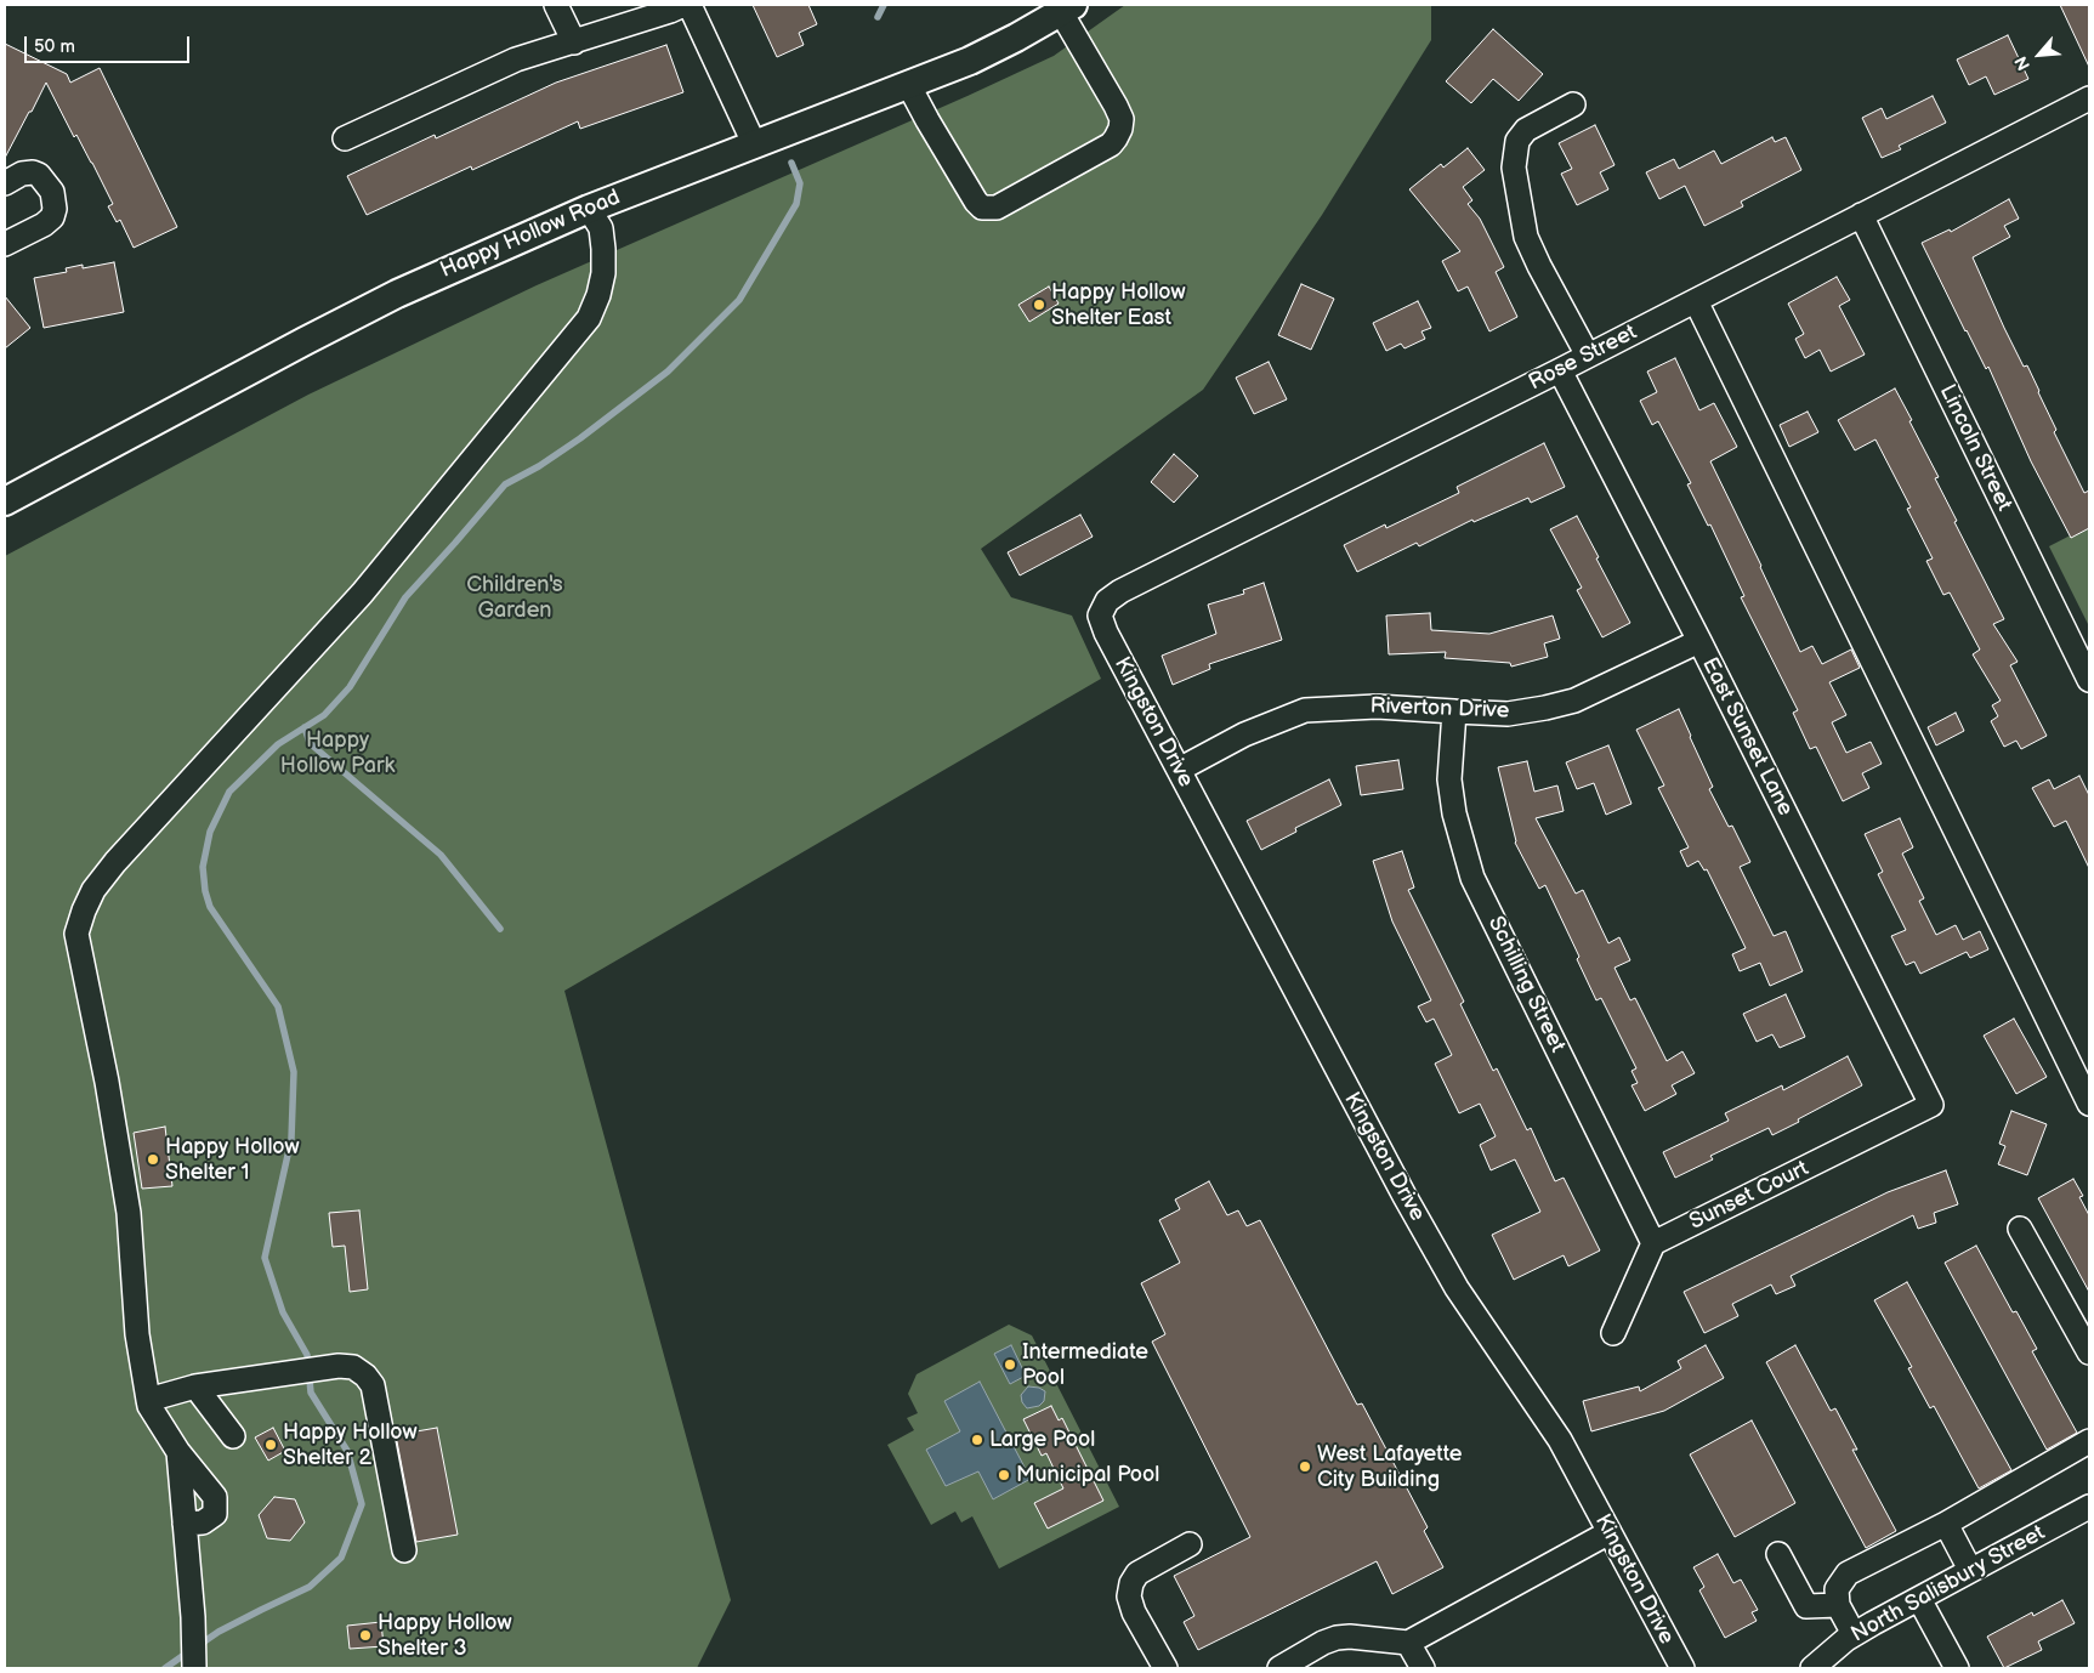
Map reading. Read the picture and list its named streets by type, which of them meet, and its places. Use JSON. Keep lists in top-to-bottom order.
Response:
{
  "streets": {
    "main road": ["Happy Hollow Road"],
    "street": [
      "Rose Street",
      "Lincoln Street",
      "Riverton Drive",
      "Kingston Drive",
      "East Sunset Lane",
      "Schilling Street",
      "Sunset Court",
      "North Salisbury Street"
    ]
  },
  "crossings": [
    ["Rose Street", "Lincoln Street"],
    ["Rose Street", "Kingston Drive"],
    ["Rose Street", "East Sunset Lane"],
    ["Riverton Drive", "Kingston Drive"],
    ["Riverton Drive", "East Sunset Lane"],
    ["Riverton Drive", "Schilling Street"],
    ["East Sunset Lane", "Sunset Court"],
    ["Schilling Street", "Sunset Court"]
  ],
  "parks": ["Children's Garden", "Happy Hollow Park"],
  "places": [
    "Happy Hollow Shelter East",
    "Happy Hollow Shelter 1",
    "Intermediate Pool",
    "Large Pool",
    "Happy Hollow Shelter 2",
    "West Lafayette City Building",
    "Municipal Pool",
    "Happy Hollow Shelter 3"
  ],
  "scale_bar": "50 m",
  "north": "bottom left"
}
